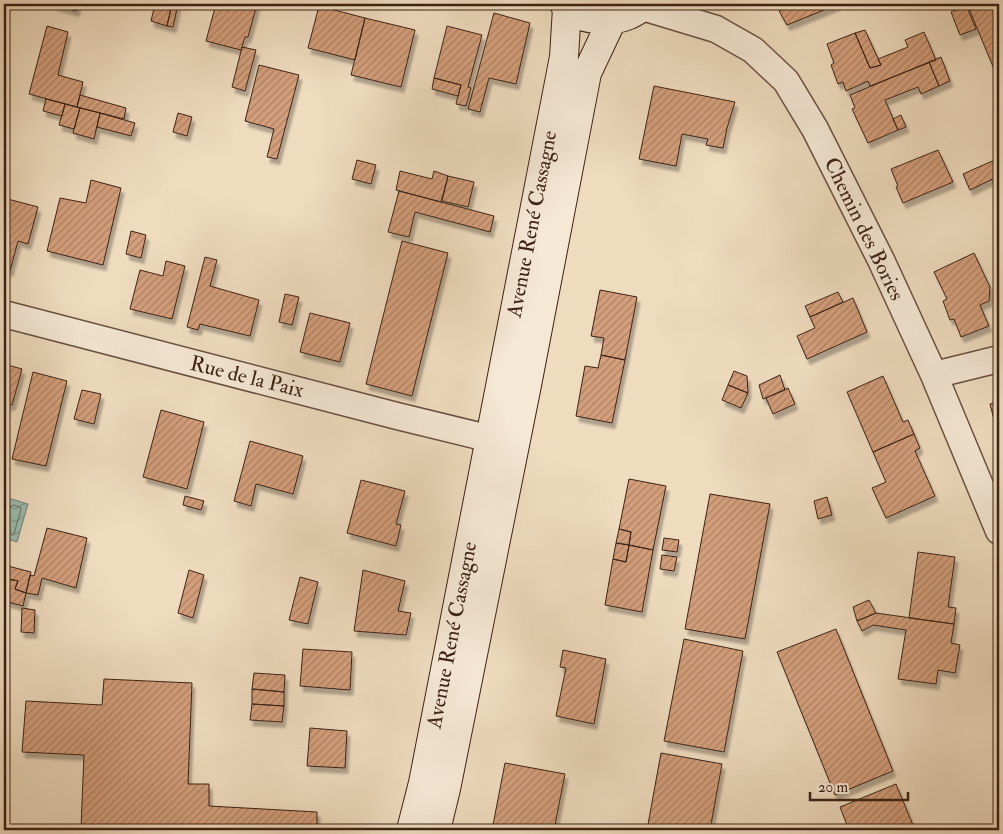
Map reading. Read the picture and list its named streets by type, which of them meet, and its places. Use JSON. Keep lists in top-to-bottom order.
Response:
{
  "streets": {
    "main road": ["Avenue René Cassagne"],
    "street": ["Chemin des Bories", "Rue de la Paix"]
  },
  "crossings": [
    ["Avenue René Cassagne", "Rue de la Paix"]
  ],
  "scale_bar": "20 m"
}
